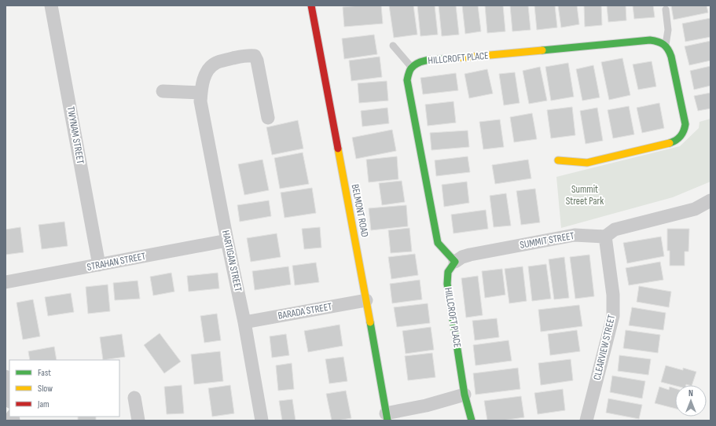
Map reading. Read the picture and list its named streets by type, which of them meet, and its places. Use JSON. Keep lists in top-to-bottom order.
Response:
{
  "streets": {
    "street": [
      "HILLCROFT PLACE",
      "TWYNAM STREET",
      "BELMONT ROAD",
      "SUMMIT STREET",
      "HARTIGAN STREET",
      "STRAHAN STREET",
      "BARADA STREET",
      "CLEARVIEW STREET"
    ]
  },
  "crossings": [
    ["HILLCROFT PLACE", "SUMMIT STREET"],
    ["TWYNAM STREET", "STRAHAN STREET"],
    ["BELMONT ROAD", "BARADA STREET"],
    ["SUMMIT STREET", "CLEARVIEW STREET"],
    ["HARTIGAN STREET", "STRAHAN STREET"],
    ["HARTIGAN STREET", "BARADA STREET"]
  ],
  "parks": ["Summit Street Park"],
  "legend": ["Fast", "Slow", "Jam"],
  "north": "top"
}
